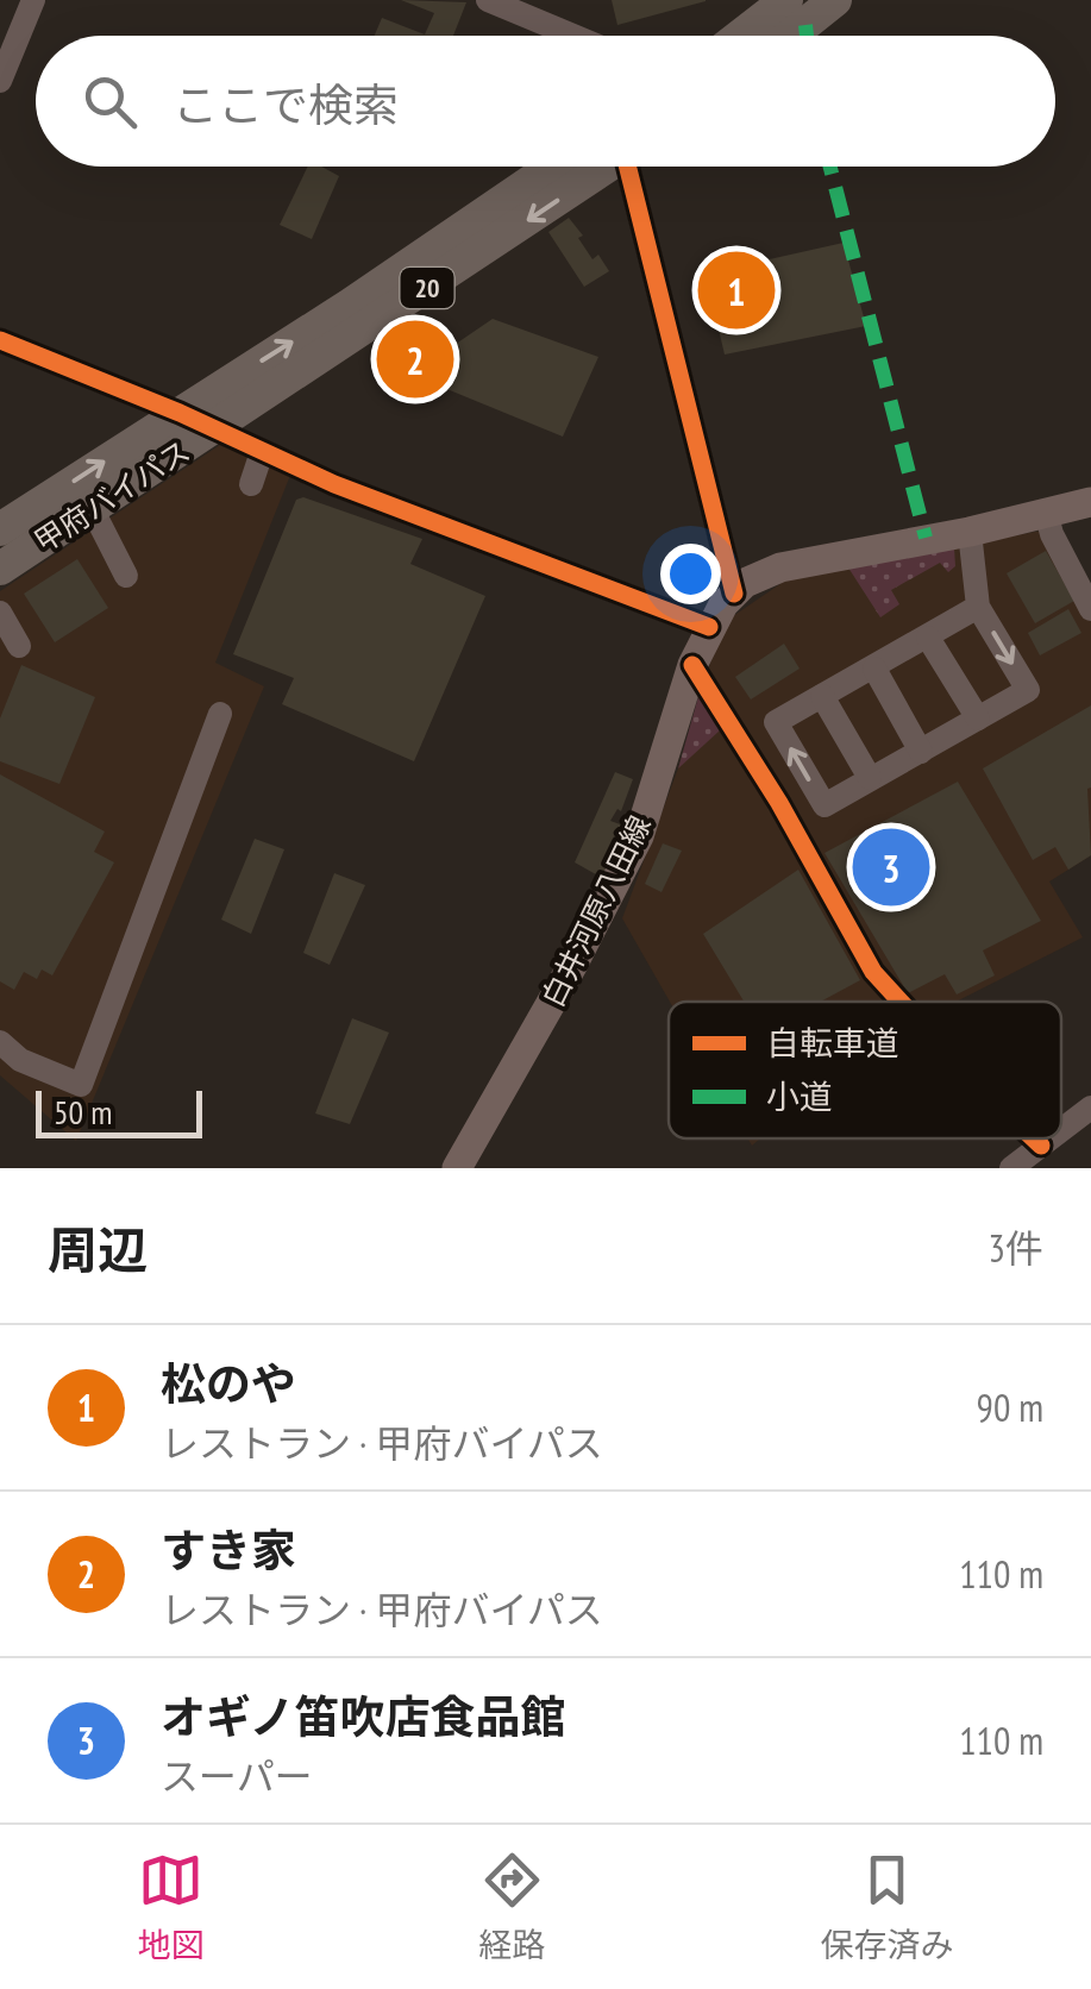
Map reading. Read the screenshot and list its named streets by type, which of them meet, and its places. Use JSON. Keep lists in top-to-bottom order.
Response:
{
  "streets": {
    "highway": ["20", "甲府バイパス"],
    "main road": ["白井河原八田線"]
  },
  "legend": ["自転車道", "小道"],
  "scale_bar": "50 m",
  "page": {
    "search": "ここで検索",
    "pins": ["1", "2", "3"],
    "scale": "50 m",
    "heading": ["周辺", "3件"],
    "list": [
      {
        "mark": "1",
        "name": "松のや",
        "note": "レストラン · 甲府バイパス",
        "value": "90 m"
      },
      {
        "mark": "2",
        "name": "すき家",
        "note": "レストラン · 甲府バイパス",
        "value": "110 m"
      },
      {
        "mark": "3",
        "name": "オギノ笛吹店食品館",
        "note": "スーパー",
        "value": "110 m"
      }
    ],
    "nav": ["地図", "経路", "保存済み"]
  }
}
